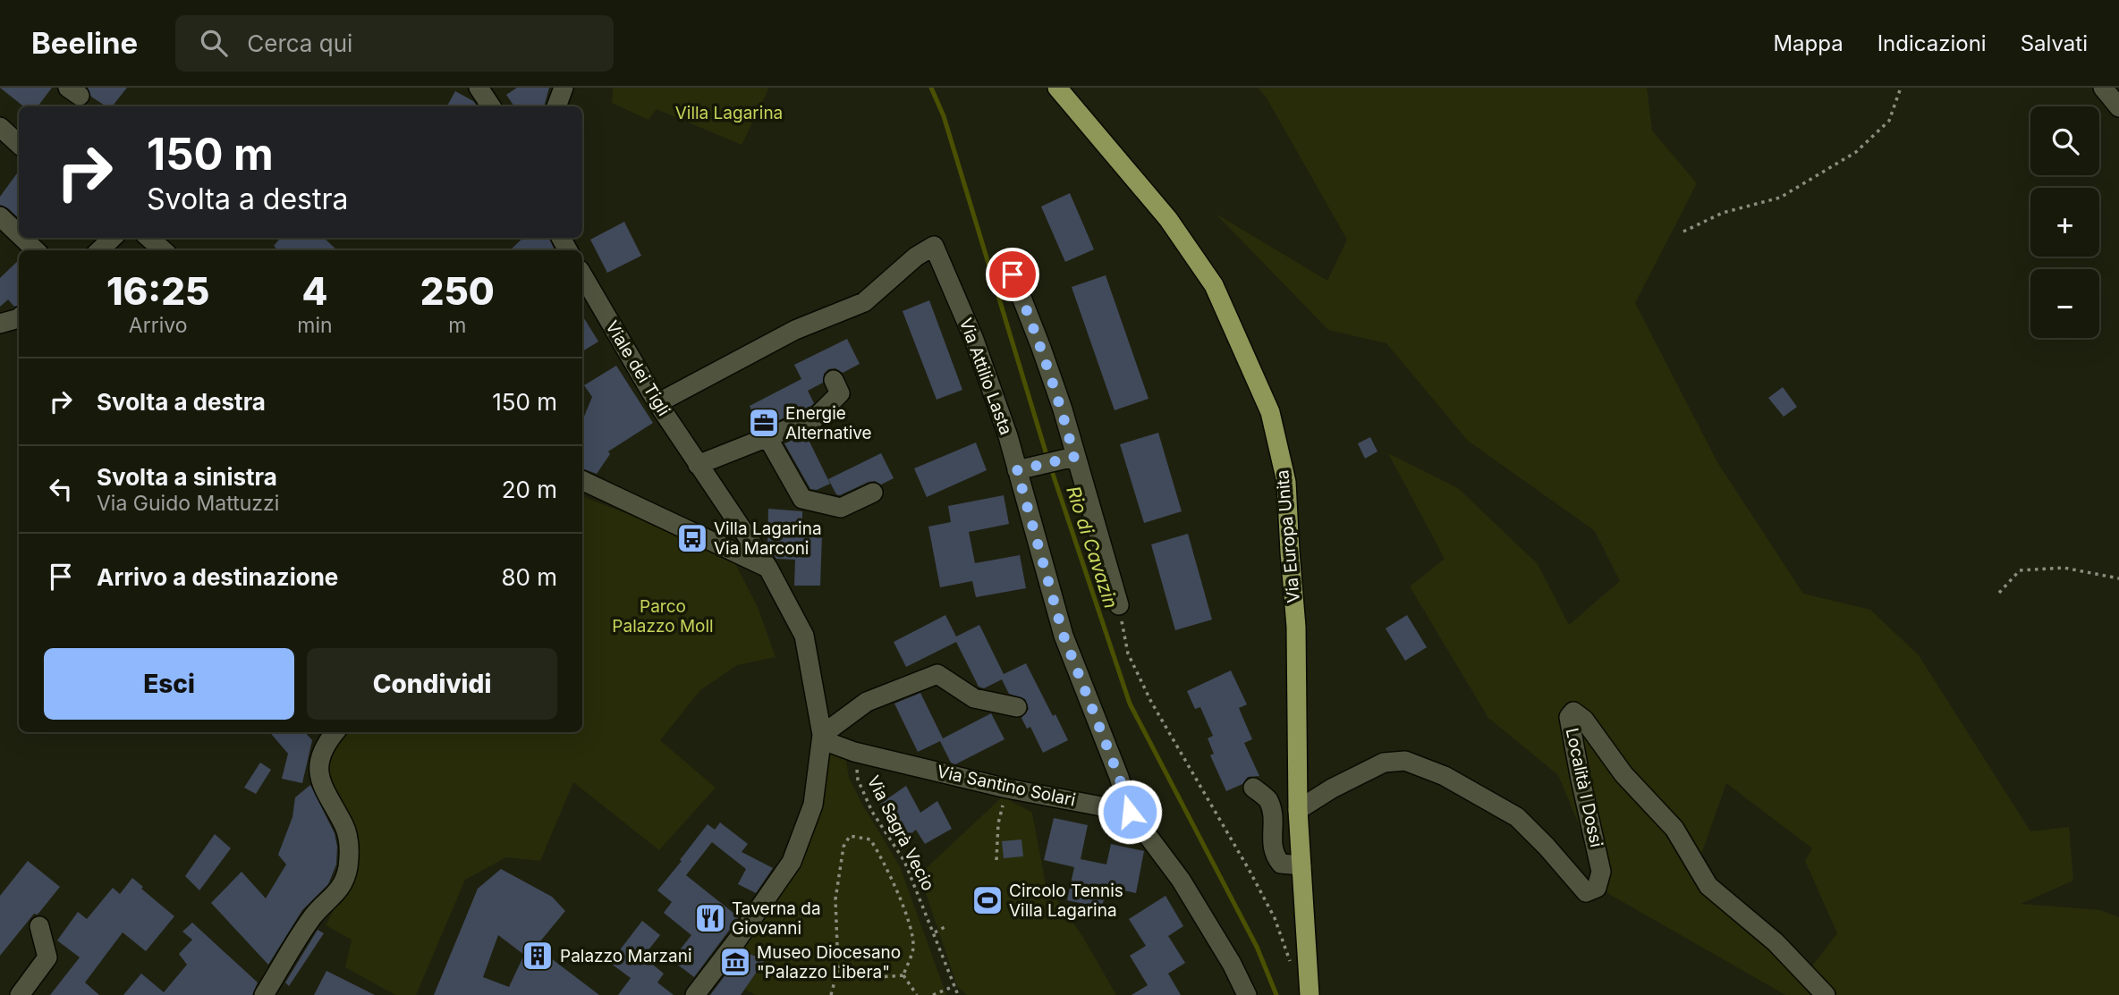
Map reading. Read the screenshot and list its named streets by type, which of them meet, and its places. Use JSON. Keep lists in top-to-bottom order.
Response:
{
  "streets": {
    "main road": ["Via Europa Unita"],
    "street": [
      "Viale dei Tigli",
      "Via Attilio Lasta",
      "Via Santino Solari",
      "Località I Dossi"
    ],
    "path": ["Via Sagrà Vecio"]
  },
  "crossings": [
    ["Viale dei Tigli", "Via Attilio Lasta"],
    ["Viale dei Tigli", "Via Santino Solari"],
    ["Via Attilio Lasta", "Via Santino Solari"],
    ["Via Europa Unita", "Località I Dossi"],
    ["Via Santino Solari", "Via Sagrà Vecio"]
  ],
  "water": ["Rio di Cavazin"],
  "parks": ["Villa Lagarina", "Parco Palazzo Moll"],
  "places": {
    "office": ["Energie Alternative"],
    "bus stop": ["Villa Lagarina Via Marconi"],
    "sports": ["Circolo Tennis Villa Lagarina"],
    "restaurant": ["Taverna da Giovanni"],
    "building": ["Palazzo Marzani"],
    "museum": ["Museo Diocesano \"Palazzo Libera\""]
  },
  "page": {
    "header": "Beeline",
    "search": "Cerca qui",
    "nav": ["Mappa", "Indicazioni", "Salvati"],
    "map_buttons": ["+", "−"],
    "turn": ["150 m", "Svolta a destra"],
    "eta": [
      "16:25",
      "Arrivo",
      "4",
      "min",
      "250",
      "m"
    ],
    "list": [
      {
        "name": "Svolta a destra",
        "value": "150 m"
      },
      {
        "name": "Svolta a sinistra",
        "note": "Via Guido Mattuzzi",
        "value": "20 m"
      },
      {
        "name": "Arrivo a destinazione",
        "value": "80 m"
      }
    ],
    "buttons": ["Esci", "Condividi"]
  }
}
